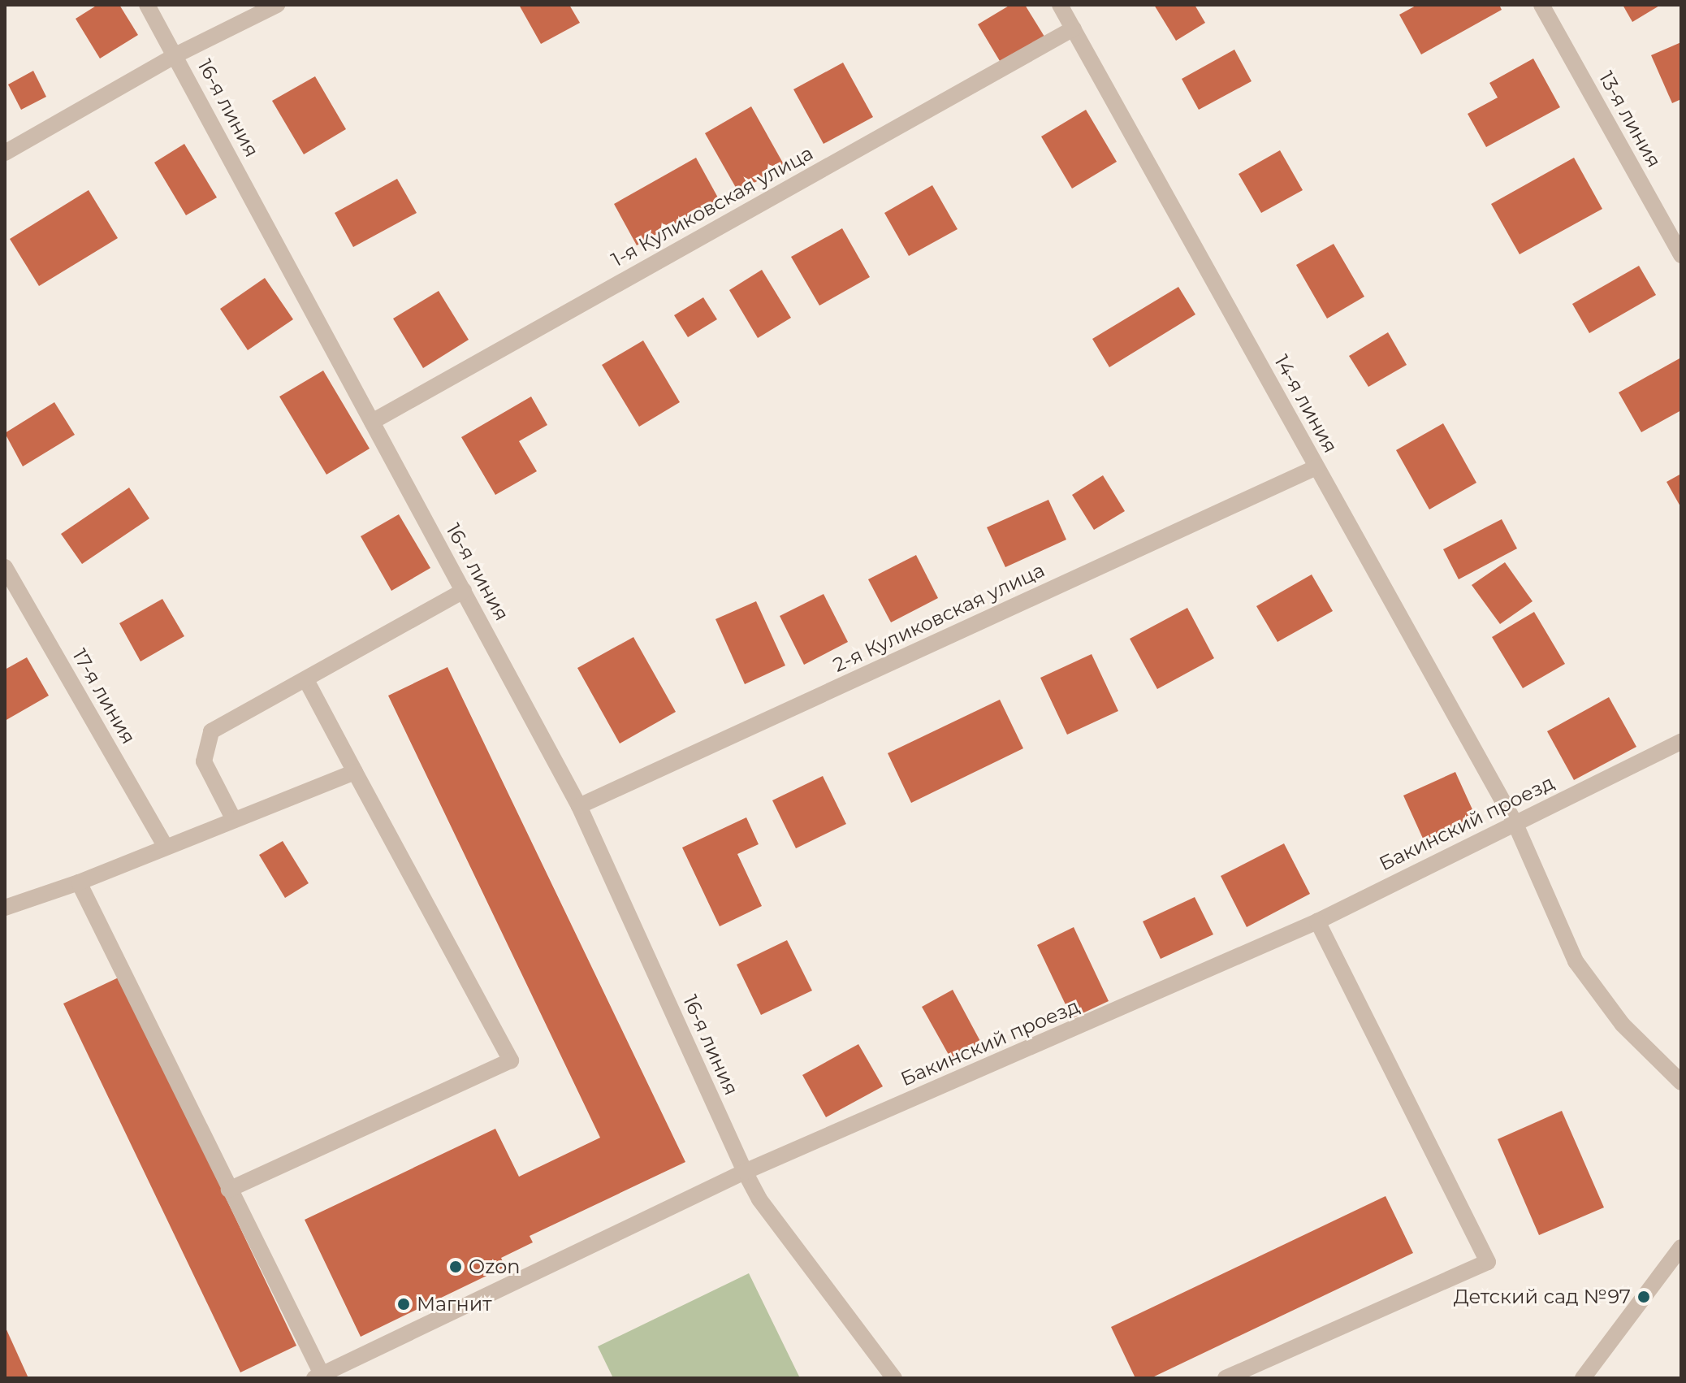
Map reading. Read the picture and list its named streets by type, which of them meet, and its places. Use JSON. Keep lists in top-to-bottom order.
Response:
{
  "streets": {
    "street": [
      "16-я линия",
      "13-я линия",
      "1-я Куликовская улица",
      "14-я линия",
      "2-я Куликовская улица",
      "17-я линия",
      "Бакинский проезд"
    ]
  },
  "crossings": [
    ["16-я линия", "1-я Куликовская улица"],
    ["16-я линия", "2-я Куликовская улица"],
    ["16-я линия", "Бакинский проезд"],
    ["1-я Куликовская улица", "14-я линия"],
    ["14-я линия", "2-я Куликовская улица"],
    ["14-я линия", "Бакинский проезд"]
  ],
  "places": ["Ozon", "Детский сад №97", "Магнит"]
}
